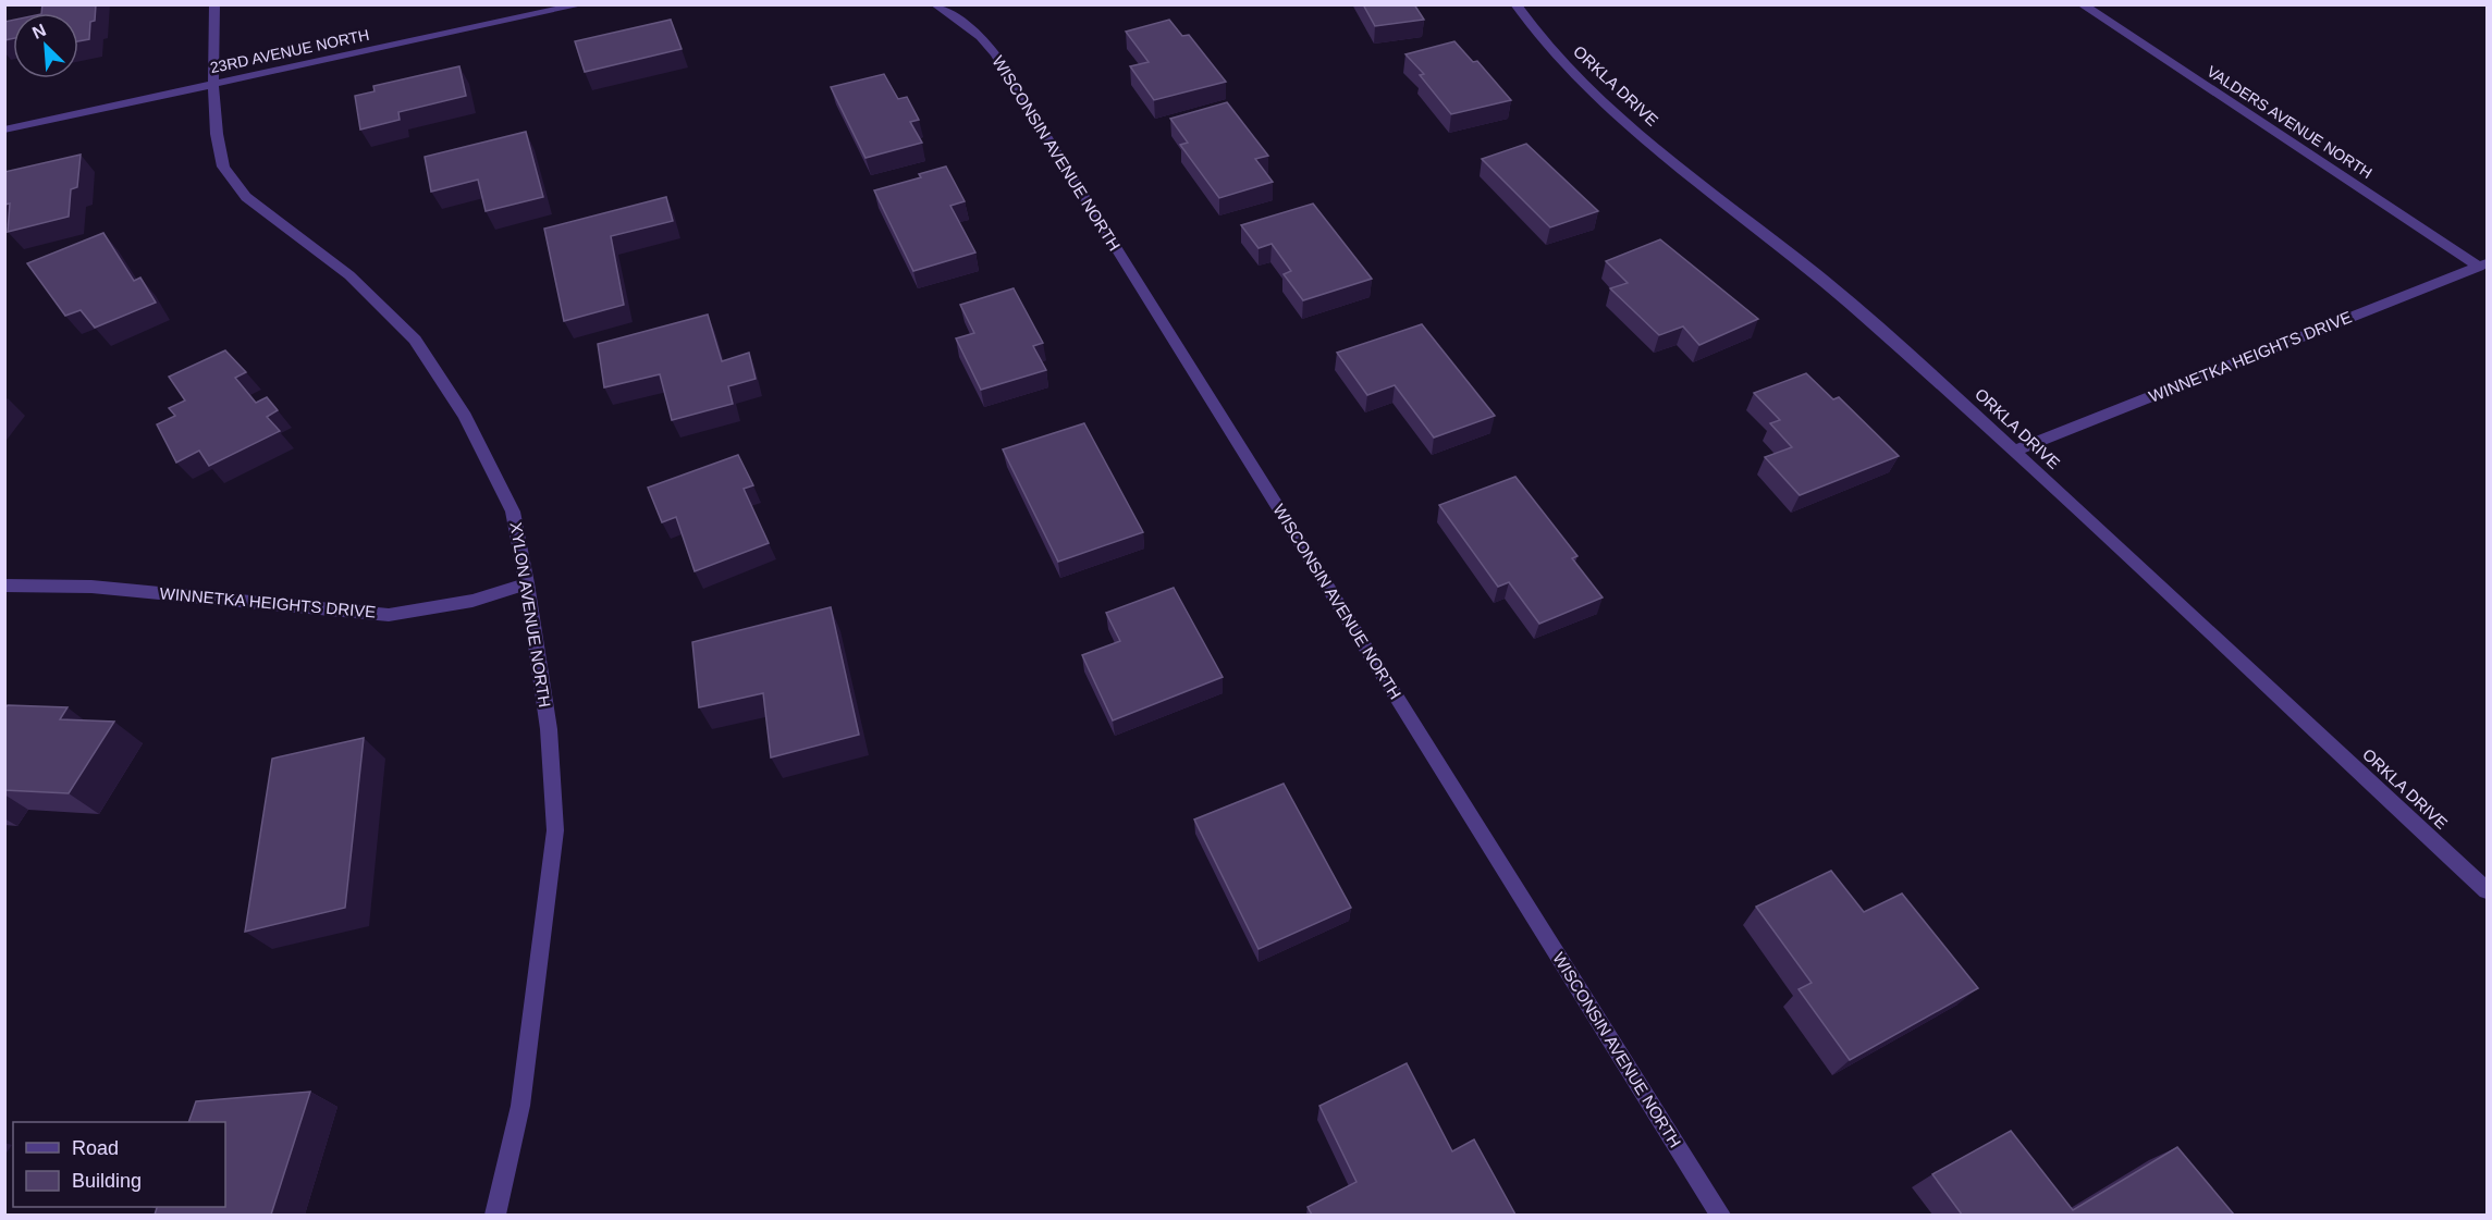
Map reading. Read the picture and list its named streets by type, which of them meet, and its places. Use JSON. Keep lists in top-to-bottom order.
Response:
{
  "streets": {
    "street": [
      "23RD AVENUE NORTH",
      "ORKLA DRIVE",
      "VALDERS AVENUE NORTH",
      "WISCONSIN AVENUE NORTH",
      "WINNETKA HEIGHTS DRIVE",
      "XYLON AVENUE NORTH"
    ]
  },
  "crossings": [
    ["23RD AVENUE NORTH", "XYLON AVENUE NORTH"],
    ["ORKLA DRIVE", "WINNETKA HEIGHTS DRIVE"],
    ["VALDERS AVENUE NORTH", "WINNETKA HEIGHTS DRIVE"],
    ["WINNETKA HEIGHTS DRIVE", "XYLON AVENUE NORTH"]
  ],
  "legend": ["Road", "Building"],
  "north": "top left"
}
